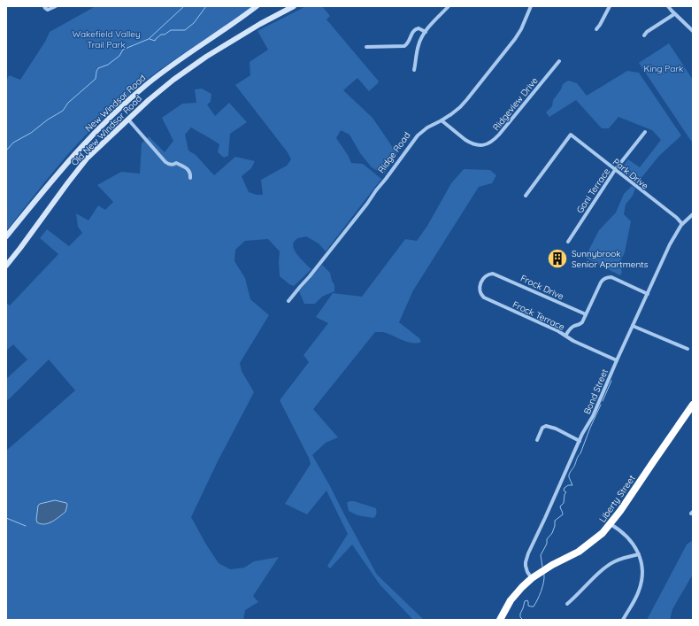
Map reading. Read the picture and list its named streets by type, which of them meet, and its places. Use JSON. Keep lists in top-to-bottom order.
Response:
{
  "streets": {
    "highway": ["Liberty Street"],
    "street": [
      "New Windsor Road",
      "Ridgeview Drive",
      "Old New Windsor Road",
      "Ridge Road",
      "Park Drive",
      "Goni Terrace",
      "Frock Drive",
      "Frock Terrace",
      "Bond Street"
    ]
  },
  "crossings": [
    ["Ridgeview Drive", "Ridge Road"],
    ["Park Drive", "Goni Terrace"],
    ["Park Drive", "Bond Street"],
    ["Frock Drive", "Frock Terrace"],
    ["Frock Terrace", "Bond Street"],
    ["Bond Street", "Liberty Street"]
  ],
  "parks": ["Wakefield Valley Trail Park", "King Park"],
  "places": {
    "building": ["Sunnybrook Senior Apartments"]
  }
}
